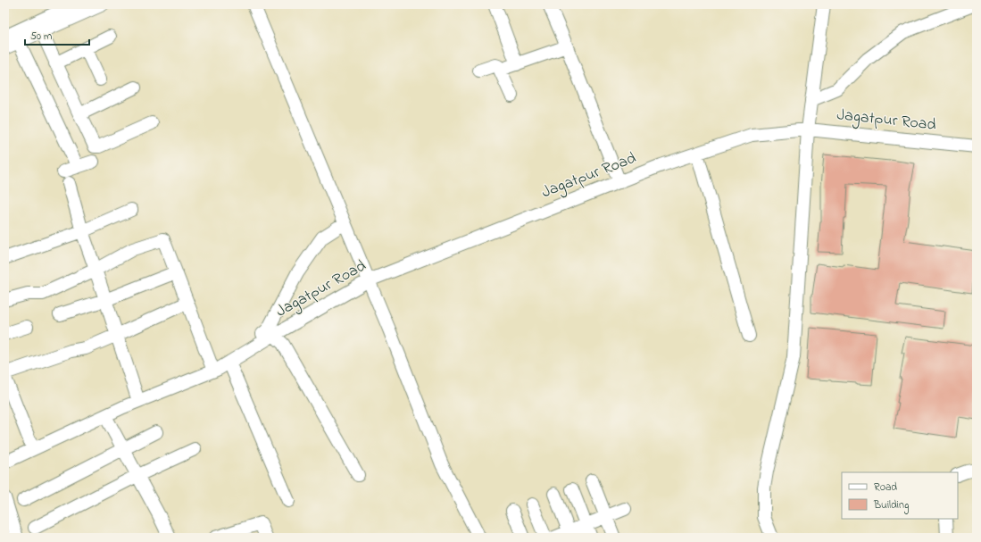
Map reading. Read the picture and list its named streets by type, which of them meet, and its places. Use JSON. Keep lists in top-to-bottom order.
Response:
{
  "streets": {
    "street": ["Jagatpur Road"]
  },
  "legend": ["Road", "Building"],
  "scale_bar": "50 m"
}
